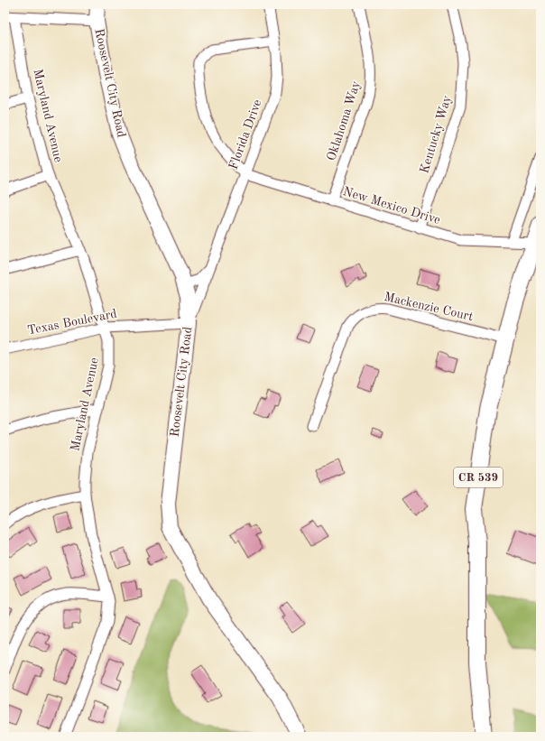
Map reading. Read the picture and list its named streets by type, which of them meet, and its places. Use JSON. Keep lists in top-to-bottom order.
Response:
{
  "streets": {
    "main road": ["CR 539"],
    "street": [
      "Roosevelt City Road",
      "Maryland Avenue",
      "Oklahoma Way",
      "Florida Drive",
      "Kentucky Way",
      "New Mexico Drive",
      "Mackenzie Court",
      "Texas Boulevard"
    ]
  },
  "crossings": [
    ["Roosevelt City Road", "Florida Drive"],
    ["Roosevelt City Road", "Texas Boulevard"],
    ["Maryland Avenue", "Texas Boulevard"],
    ["Oklahoma Way", "New Mexico Drive"],
    ["Florida Drive", "New Mexico Drive"],
    ["Florida Drive", "Texas Boulevard"],
    ["Kentucky Way", "New Mexico Drive"],
    ["New Mexico Drive", "CR 539"],
    ["Mackenzie Court", "CR 539"]
  ]
}
